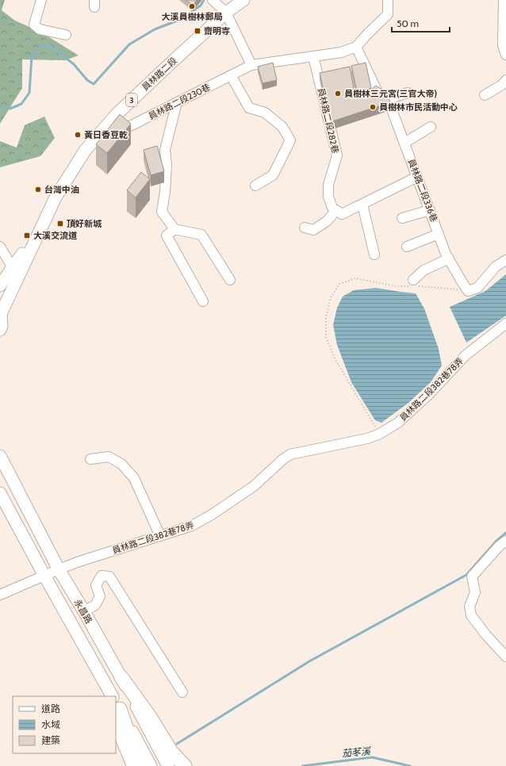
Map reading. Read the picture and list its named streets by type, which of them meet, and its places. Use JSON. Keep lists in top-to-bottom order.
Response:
{
  "streets": {
    "main road": ["員林路二段", "3", "永昌路"],
    "street": [
      "員林路二段230巷",
      "員林路二段282巷",
      "員林路二段336巷",
      "員林路二段382巷78弄"
    ]
  },
  "crossings": [
    ["員林路二段", "員林路二段230巷"],
    ["員林路二段382巷78弄", "永昌路"]
  ],
  "water": ["茄苳溪"],
  "places": {
    "other": [
      "大溪員樹林郵局",
      "員樹林三元宮(三官大帝)",
      "員樹林市民活動中心",
      "黃日香豆乾",
      "台灣中油"
    ],
    "transit": ["齋明寺", "頂好新城", "大溪交流道"]
  },
  "legend": ["道路", "水域", "建築"],
  "scale_bar": "50 m"
}
